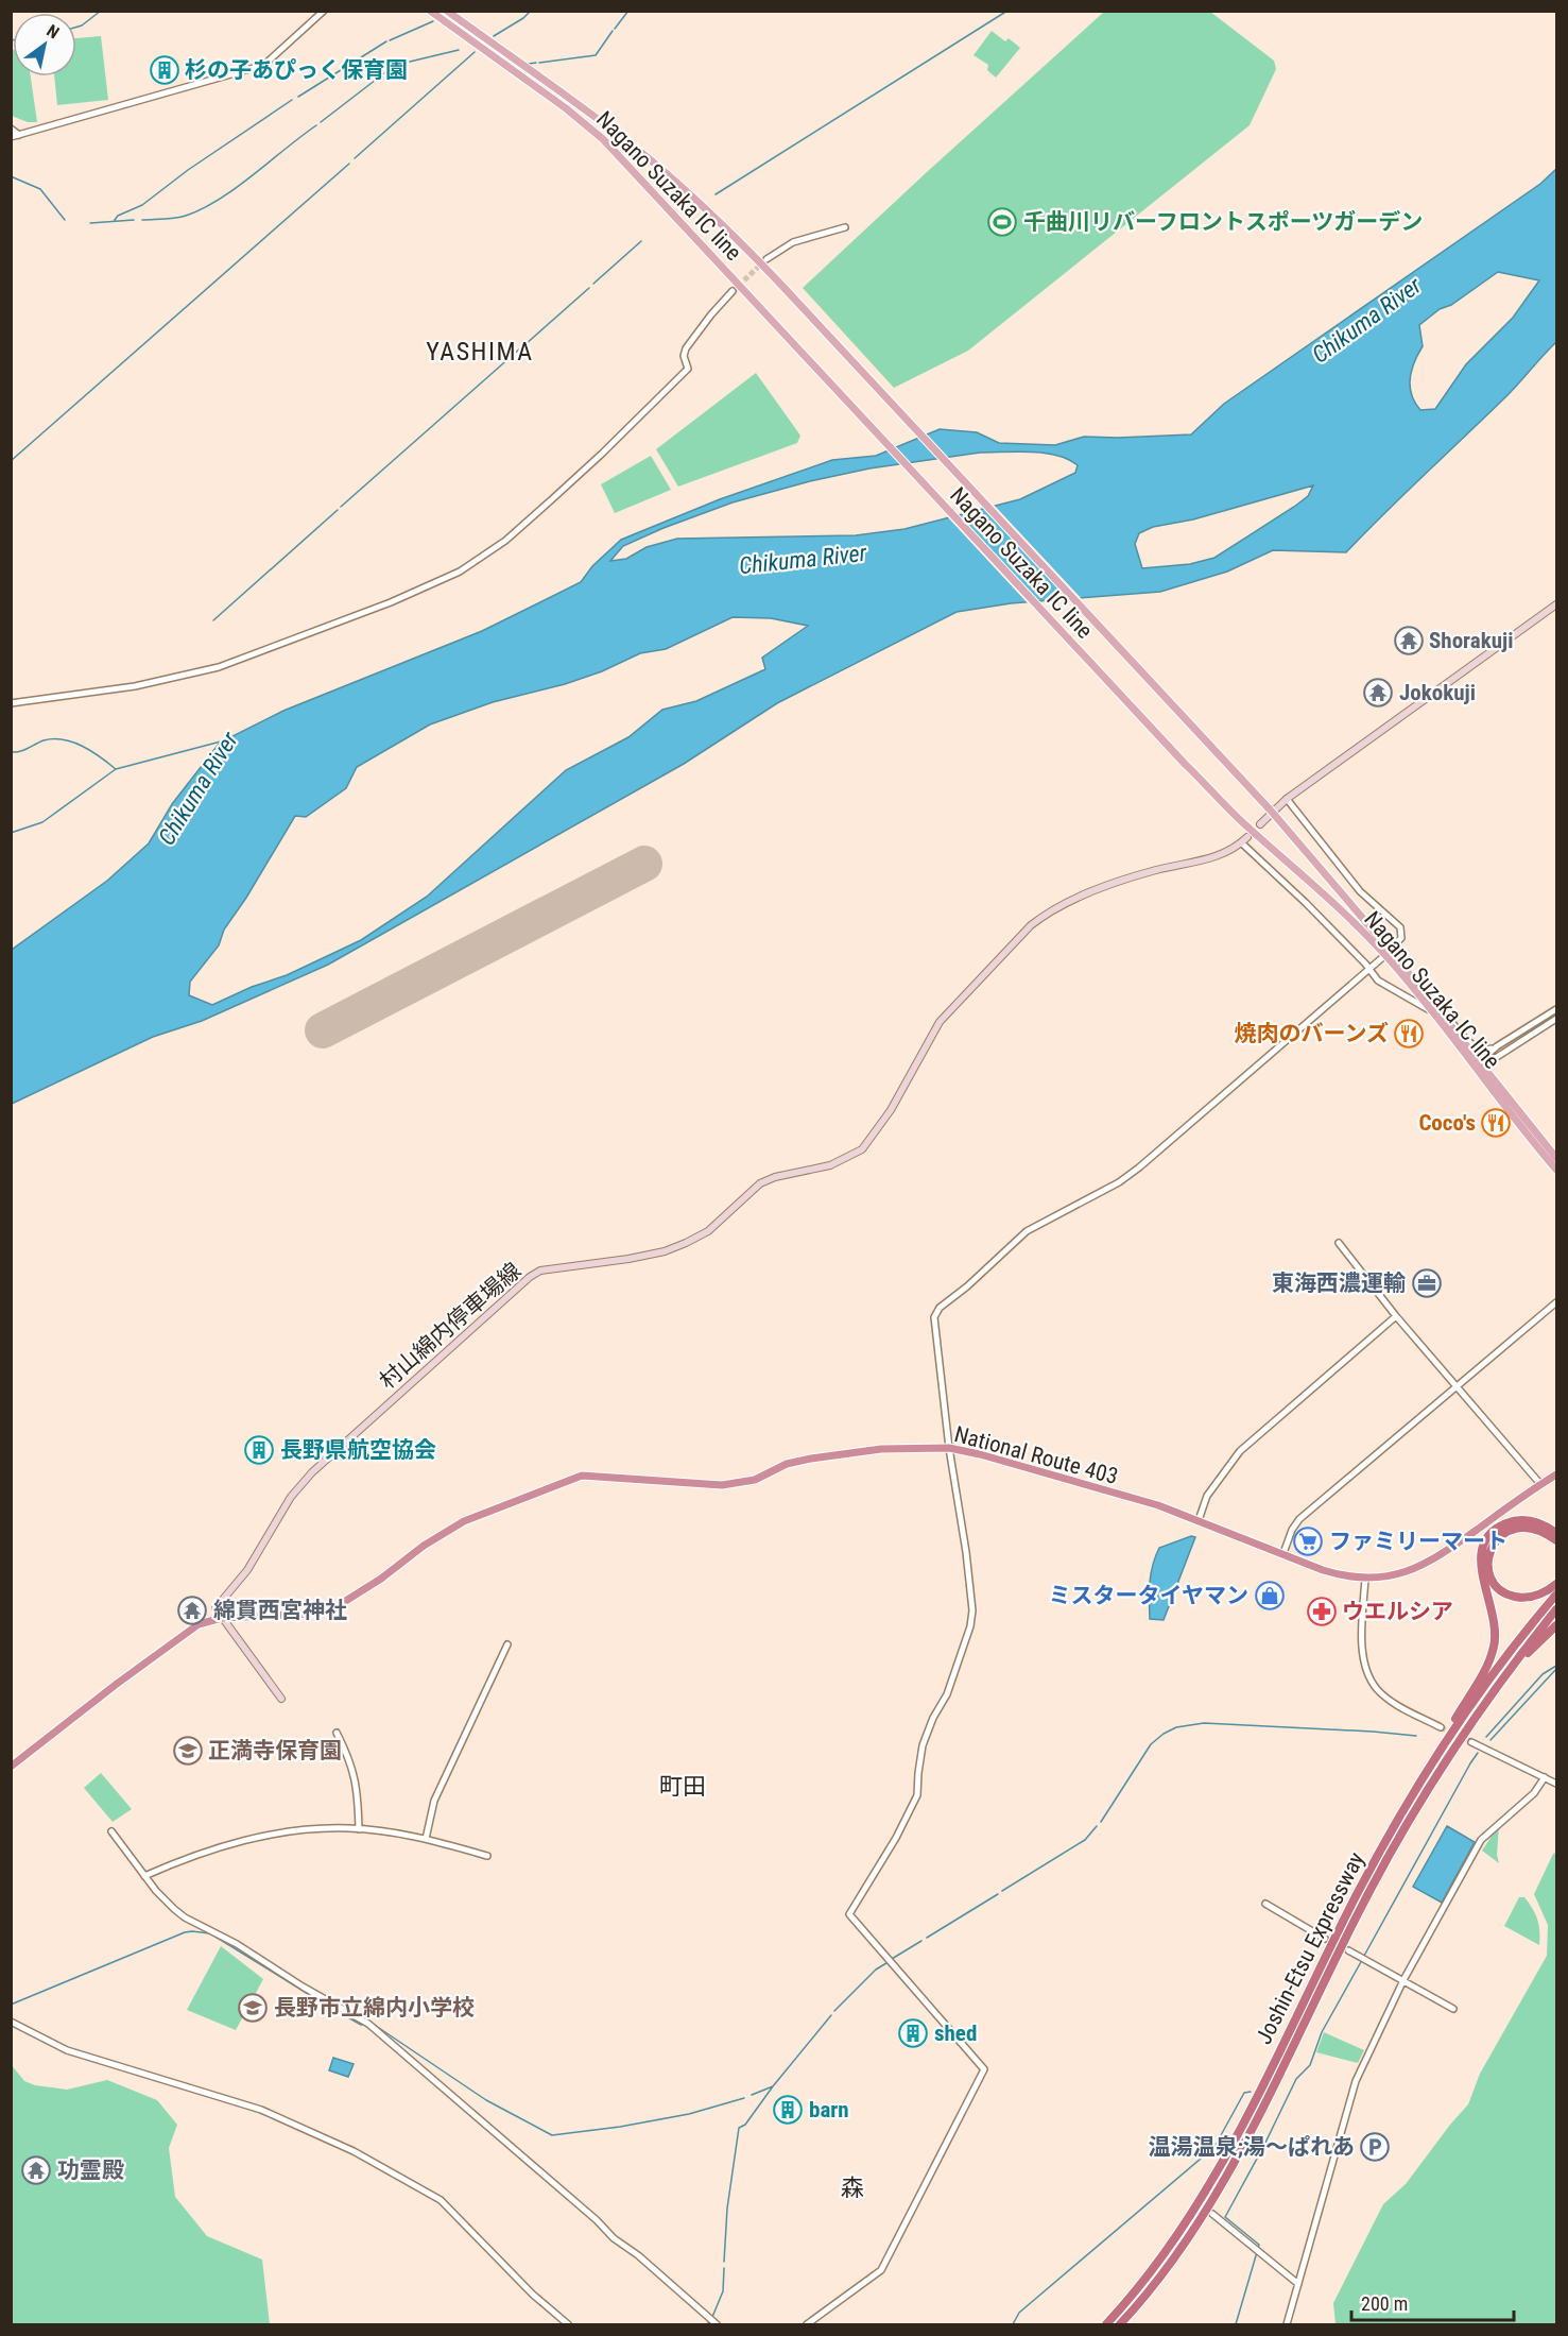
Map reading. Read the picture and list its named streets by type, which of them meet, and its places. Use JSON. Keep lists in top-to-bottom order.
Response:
{
  "streets": {
    "highway": ["National Route 403", "Joshin-Etsu Expressway"],
    "main road": ["Nagano Suzaka IC line", "村山綿内停車場線"]
  },
  "crossings": [
    ["村山綿内停車場線", "National Route 403"]
  ],
  "districts": ["YASHIMA", "町田", "森"],
  "water": ["Chikuma River"],
  "places": {
    "building": [
      "杉の子あぴっく保育園",
      "長野県航空協会",
      "shed",
      "barn"
    ],
    "sports": ["千曲川リバーフロントスポーツガーデン"],
    "temple": [
      "Shorakuji",
      "Jokokuji",
      "綿貫西宮神社",
      "功霊殿"
    ],
    "restaurant": ["焼肉のバーンズ", "Coco's"],
    "office": ["東海西濃運輸"],
    "supermarket": ["ファミリーマート"],
    "shop": ["ミスタータイヤマン"],
    "pharmacy": ["ウエルシア"],
    "school or university": ["正満寺保育園", "長野市立綿内小学校"],
    "parking": ["温湯温泉;湯〜ぱれあ"]
  },
  "scale_bar": "200 m",
  "north": "top right"
}
